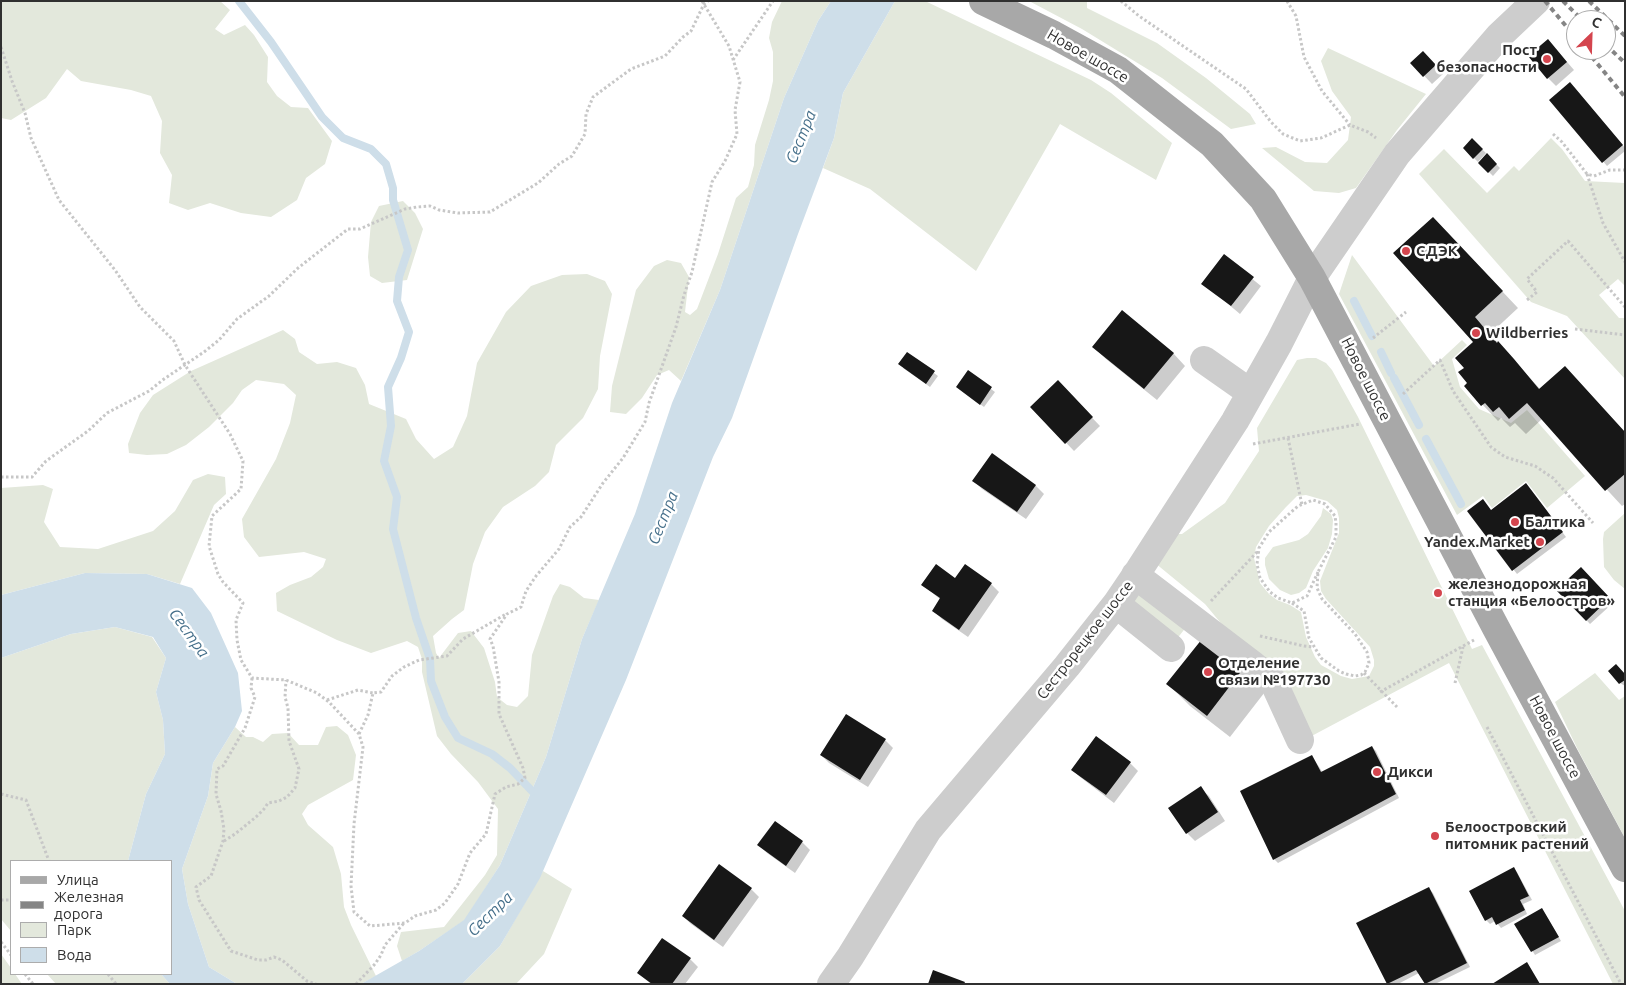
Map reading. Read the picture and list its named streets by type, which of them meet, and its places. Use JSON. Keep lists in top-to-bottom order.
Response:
{
  "streets": {
    "main road": ["Новое шоссе"],
    "street": ["Сестрорецкое шоссе"]
  },
  "crossings": [
    ["Новое шоссе", "Сестрорецкое шоссе"]
  ],
  "water": ["Сестра"],
  "places": [
    "Пост безопасности",
    "СДЭК",
    "Wildberries",
    "Балтика",
    "Yandex.Market",
    "железнодорожная станция «Белоостров»",
    "Отделение связи №197730",
    "Дикси",
    "Белоостровский питомник растений"
  ],
  "legend": [
    "Улица",
    "Железная дорога",
    "Парк",
    "Вода"
  ],
  "north": "top right"
}
